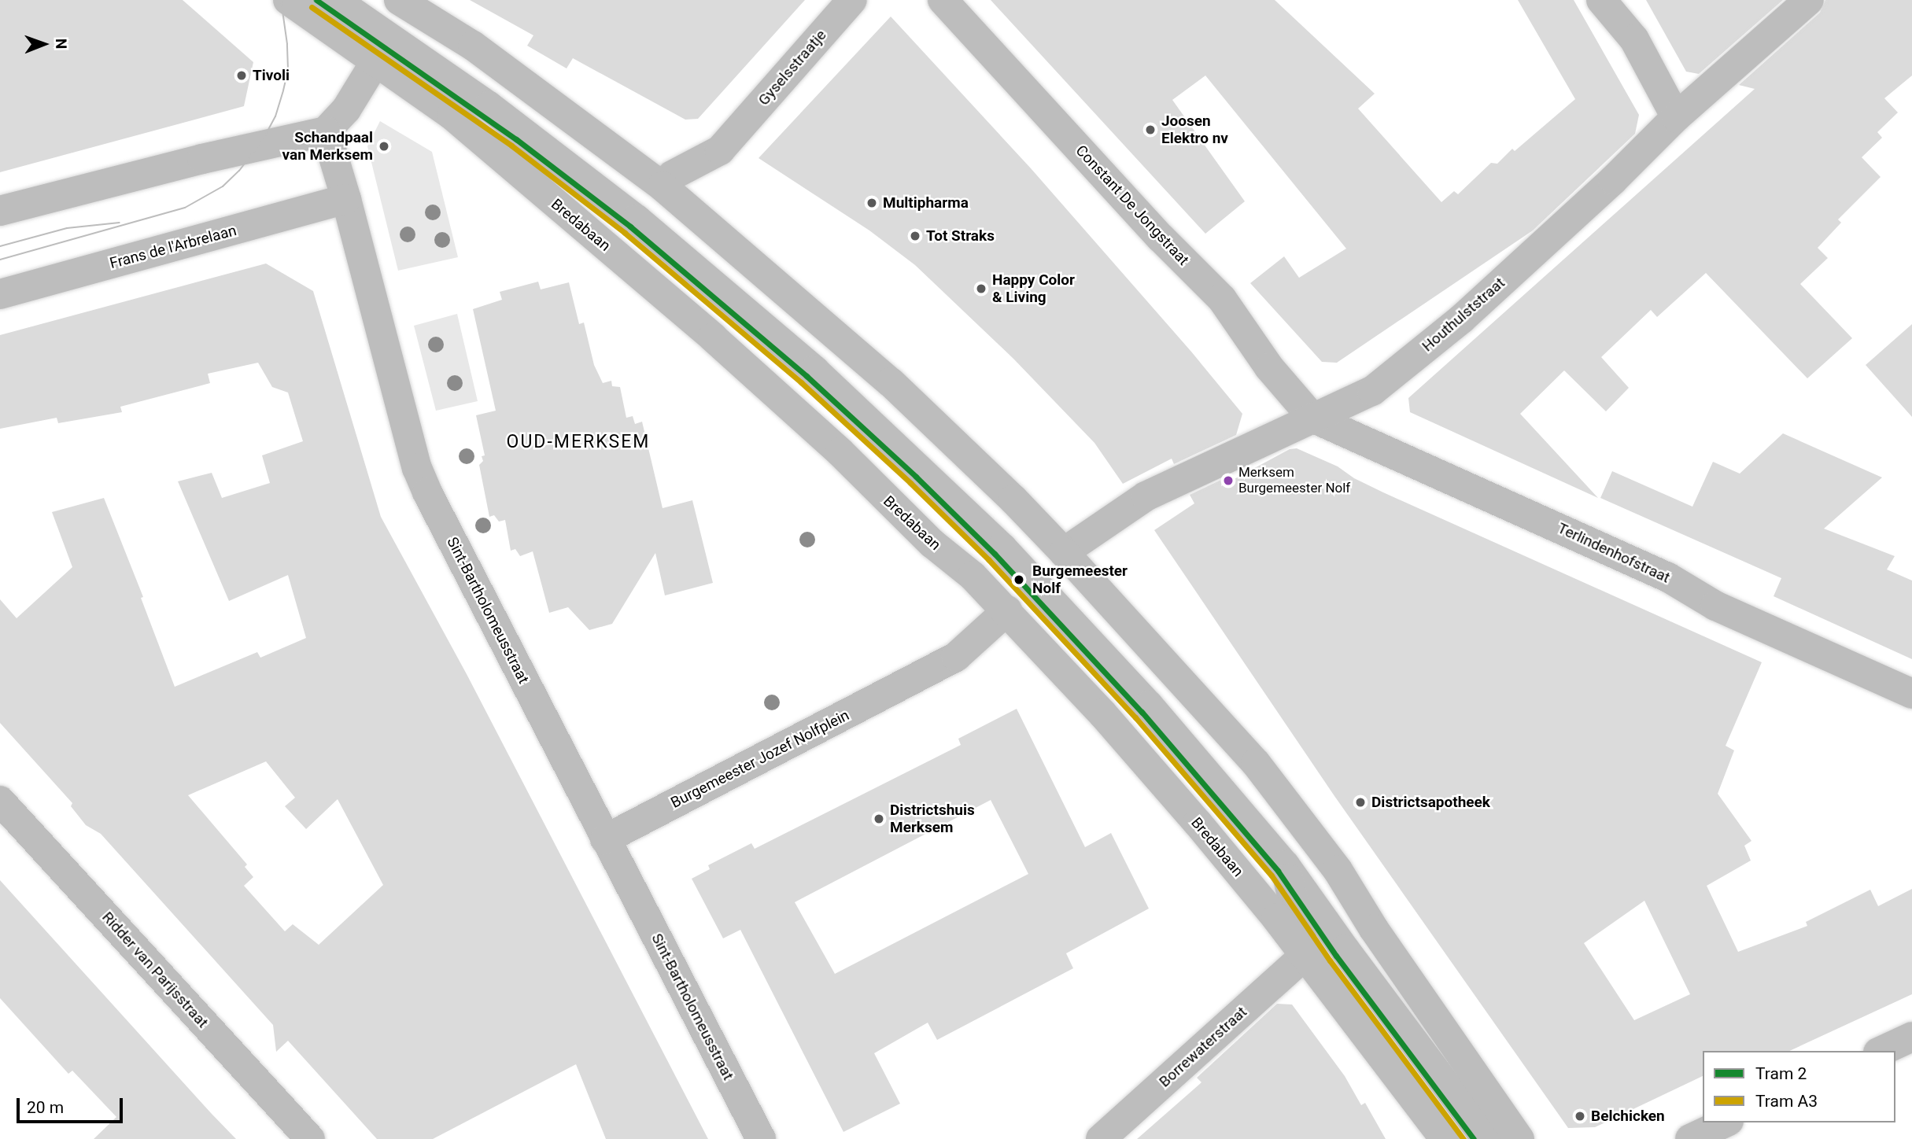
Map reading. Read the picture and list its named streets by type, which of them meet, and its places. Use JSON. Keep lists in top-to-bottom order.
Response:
{
  "streets": {
    "street": [
      "Gyselsstraatje",
      "Constant De Jongstraat",
      "Bredabaan",
      "Frans de l'Arbrelaan",
      "Houthulststraat",
      "Terlindenhofstraat",
      "Sint-Bartholomeusstraat",
      "Burgemeester Jozef Nolfplein",
      "Ridder van Parijsstraat",
      "Borrewaterstraat"
    ]
  },
  "crossings": [
    ["Constant De Jongstraat", "Houthulststraat"],
    ["Constant De Jongstraat", "Terlindenhofstraat"],
    ["Bredabaan", "Burgemeester Jozef Nolfplein"],
    ["Bredabaan", "Borrewaterstraat"],
    ["Frans de l'Arbrelaan", "Sint-Bartholomeusstraat"],
    ["Houthulststraat", "Terlindenhofstraat"],
    ["Sint-Bartholomeusstraat", "Burgemeester Jozef Nolfplein"]
  ],
  "districts": ["OUD-MERKSEM"],
  "places": [
    "Tivoli",
    "Joosen Elektro nv",
    "Schandpaal van Merksem",
    "Multipharma",
    "Tot Straks",
    "Happy Color & Living",
    "Merksem Burgemeester Nolf",
    "Burgemeester Nolf",
    "Districtsapotheek",
    "Districtshuis Merksem",
    "Belchicken"
  ],
  "lines": ["tram line 2", "tram line A3"],
  "legend": ["Tram 2", "Tram A3"],
  "scale_bar": "20 m",
  "north": "right"
}
